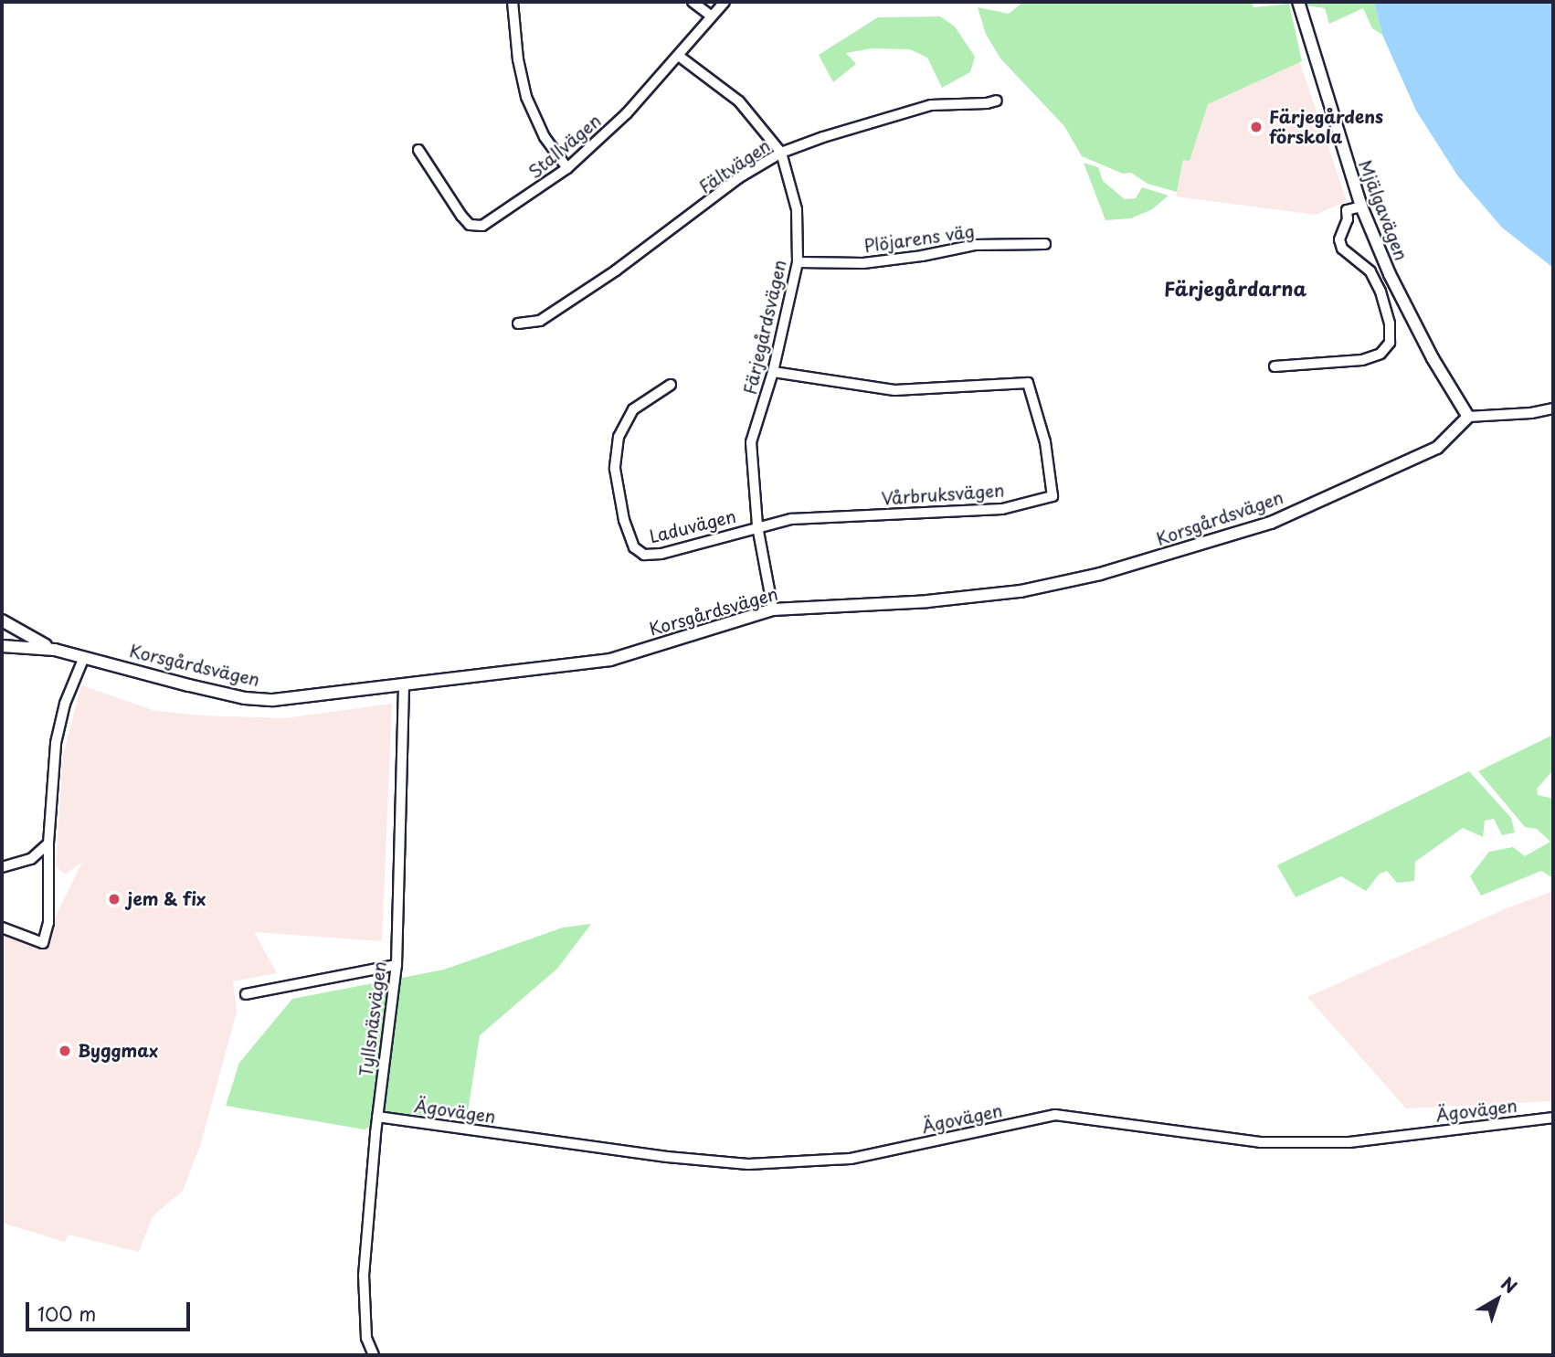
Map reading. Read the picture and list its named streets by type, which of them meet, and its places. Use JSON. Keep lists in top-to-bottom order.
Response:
{
  "streets": {
    "street": [
      "Stallvägen",
      "Fältvägen",
      "Mjälgavägen",
      "Plöjarens väg",
      "Färjegårdsvägen",
      "Vårbruksvägen",
      "Korsgårdsvägen",
      "Laduvägen",
      "Tyllsnäsvägen",
      "Ägovägen"
    ]
  },
  "crossings": [
    ["Stallvägen", "Färjegårdsvägen"],
    ["Fältvägen", "Färjegårdsvägen"],
    ["Mjälgavägen", "Korsgårdsvägen"],
    ["Plöjarens väg", "Färjegårdsvägen"],
    ["Färjegårdsvägen", "Vårbruksvägen"],
    ["Färjegårdsvägen", "Korsgårdsvägen"],
    ["Färjegårdsvägen", "Laduvägen"],
    ["Vårbruksvägen", "Laduvägen"],
    ["Korsgårdsvägen", "Tyllsnäsvägen"],
    ["Tyllsnäsvägen", "Ägovägen"]
  ],
  "districts": ["Färjegårdarna"],
  "places": ["Färjegårdens förskola", "jem & fix", "Byggmax"],
  "scale_bar": "100 m",
  "north": "top right"
}
